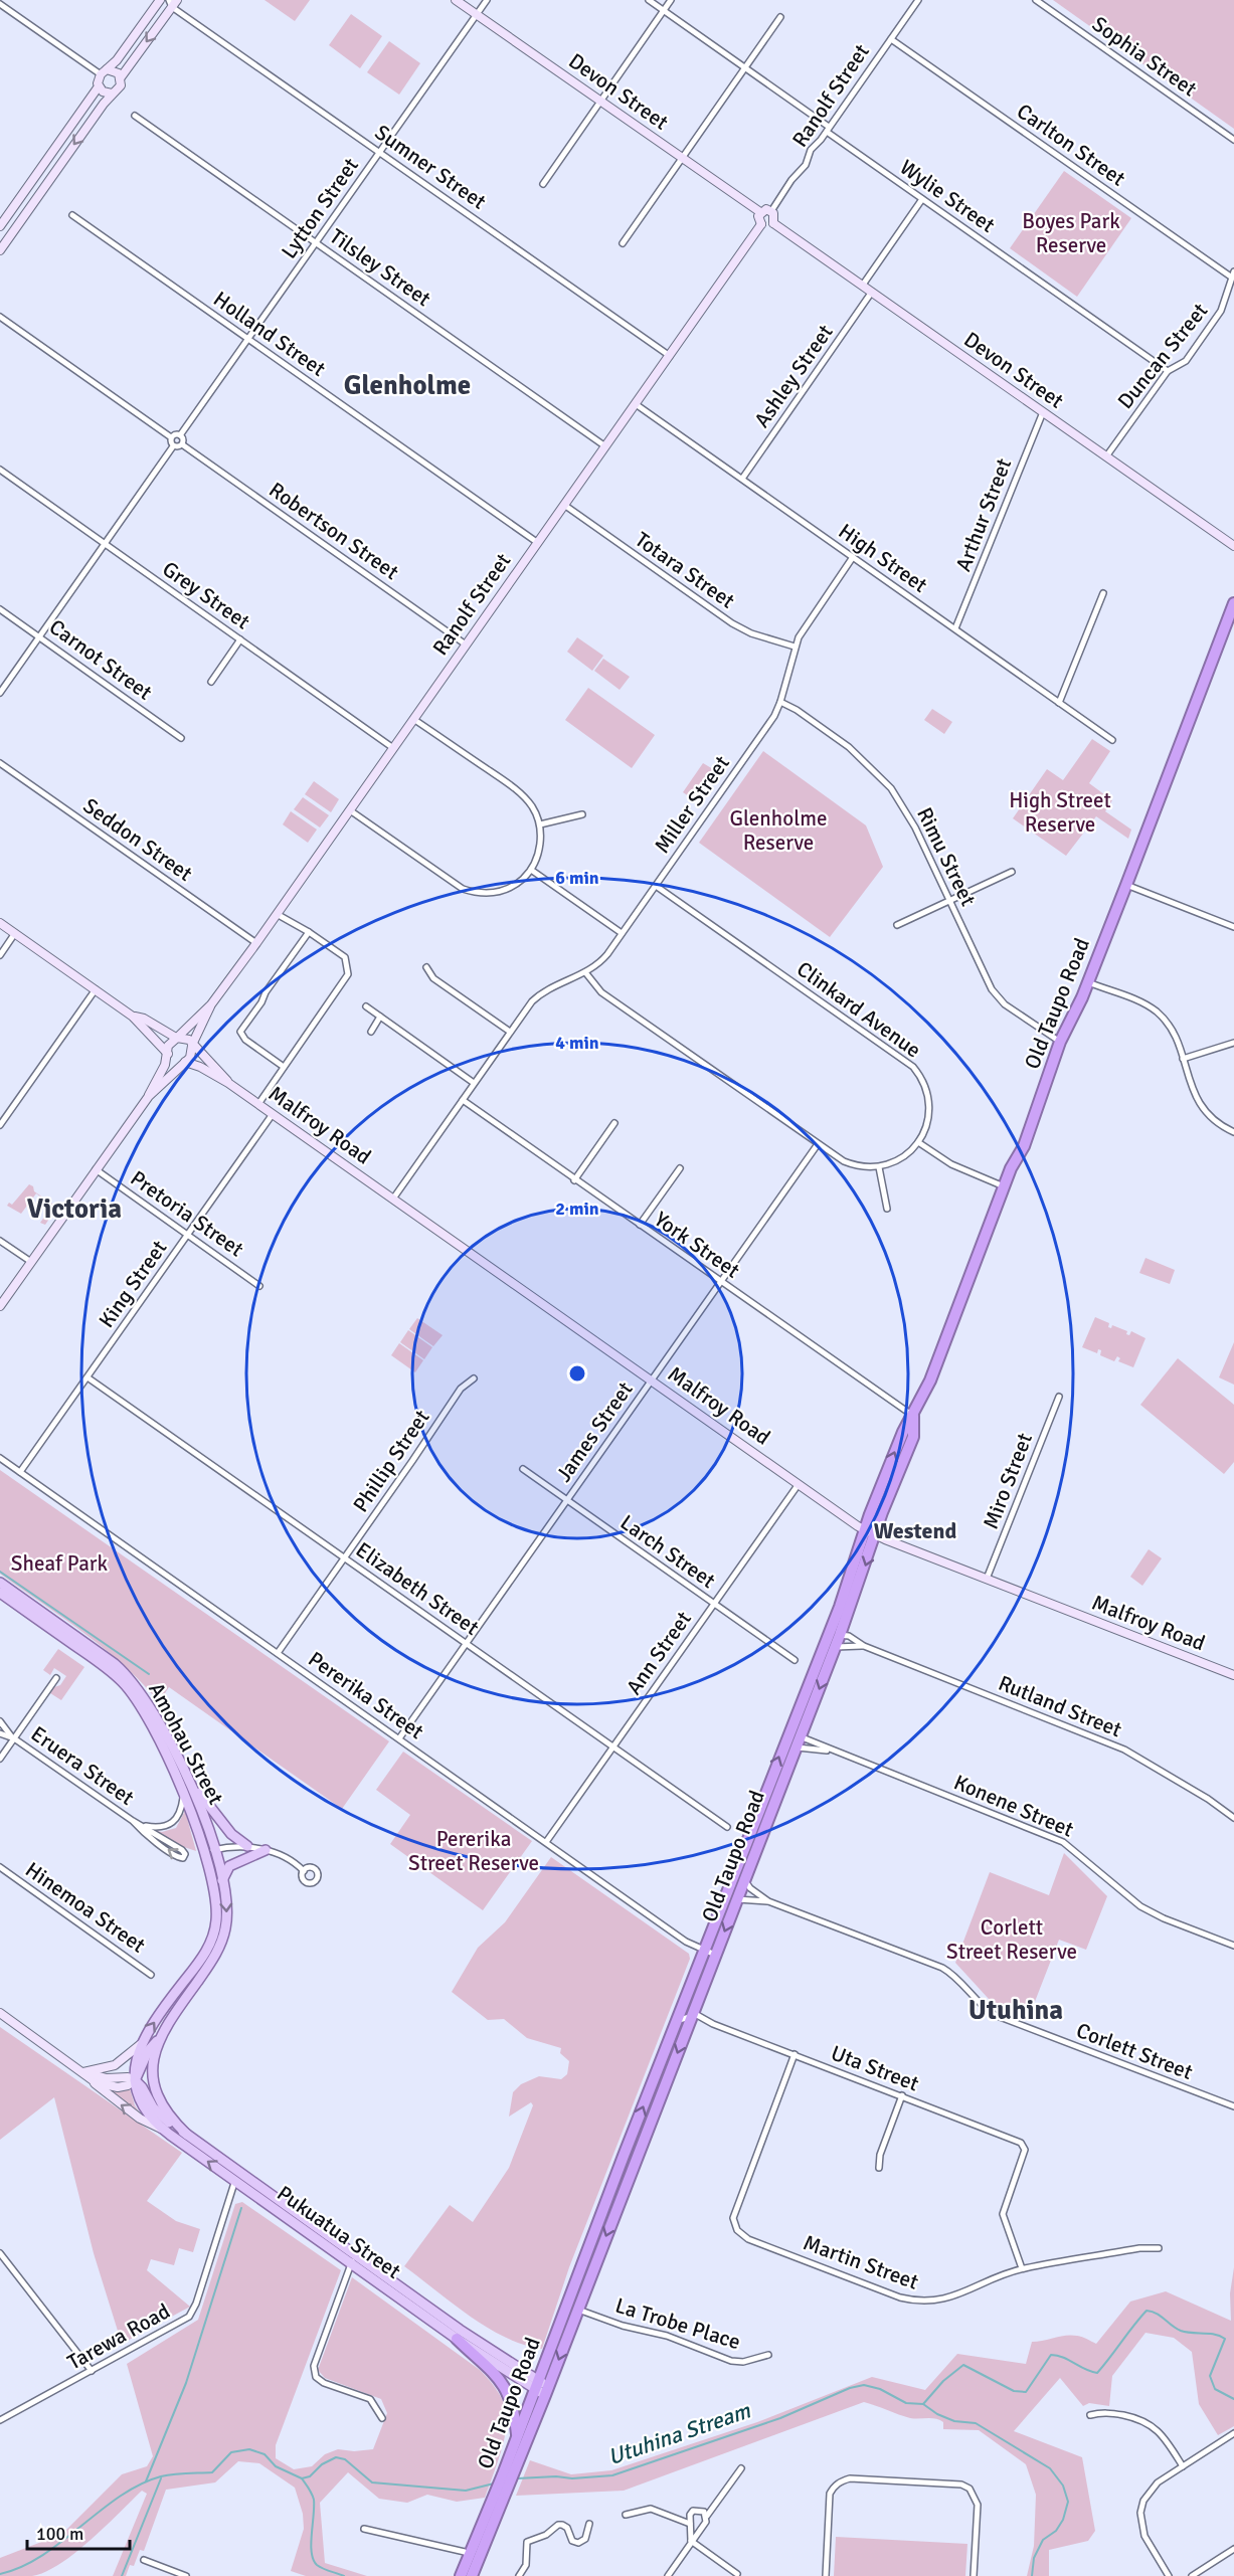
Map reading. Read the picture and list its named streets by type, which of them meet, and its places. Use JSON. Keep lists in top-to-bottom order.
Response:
{
  "streets": {
    "highway": ["Old Taupo Road"],
    "main road": [
      "Devon Street",
      "Ranolf Street",
      "Malfroy Road",
      "Amohau Street",
      "Pukuatua Street"
    ],
    "street": [
      "Sophia Street",
      "Carlton Street",
      "Sumner Street",
      "Wylie Street",
      "Lytton Street",
      "Tilsley Street",
      "Holland Street",
      "Duncan Street",
      "Ashley Street",
      "Arthur Street",
      "Robertson Street",
      "High Street",
      "Totara Street",
      "Grey Street",
      "Carnot Street",
      "Miller Street",
      "Seddon Street",
      "Rimu Street",
      "Clinkard Avenue",
      "Pretoria Street",
      "York Street",
      "King Street",
      "James Street",
      "Phillip Street",
      "Miro Street",
      "Larch Street",
      "Elizabeth Street",
      "Ann Street",
      "Pererika Street",
      "Rutland Street",
      "Eruera Street",
      "Konene Street",
      "Hinemoa Street",
      "Corlett Street",
      "Uta Street",
      "Martin Street",
      "La Trobe Place",
      "Tarewa Road"
    ]
  },
  "crossings": [
    ["Devon Street", "Ranolf Street"],
    ["Devon Street", "Lytton Street"],
    ["Devon Street", "Duncan Street"],
    ["Devon Street", "Ashley Street"],
    ["Devon Street", "Arthur Street"],
    ["Ranolf Street", "Carlton Street"],
    ["Ranolf Street", "Sumner Street"],
    ["Ranolf Street", "Wylie Street"],
    ["Ranolf Street", "Tilsley Street"],
    ["Ranolf Street", "Holland Street"],
    ["Ranolf Street", "Robertson Street"],
    ["Ranolf Street", "High Street"],
    ["Ranolf Street", "Totara Street"],
    ["Ranolf Street", "Grey Street"],
    ["Ranolf Street", "Seddon Street"],
    ["Ranolf Street", "Malfroy Road"],
    ["Carlton Street", "Duncan Street"],
    ["Sumner Street", "Lytton Street"],
    ["Wylie Street", "Duncan Street"],
    ["Lytton Street", "Tilsley Street"],
    ["Lytton Street", "Holland Street"],
    ["Lytton Street", "Robertson Street"],
    ["Ashley Street", "High Street"],
    ["Arthur Street", "High Street"],
    ["High Street", "Miller Street"],
    ["Totara Street", "Miller Street"],
    ["Miller Street", "Rimu Street"],
    ["Miller Street", "Clinkard Avenue"],
    ["Miller Street", "Malfroy Road"],
    ["Miller Street", "York Street"],
    ["Rimu Street", "Old Taupo Road"],
    ["Old Taupo Road", "Malfroy Road"],
    ["Old Taupo Road", "York Street"],
    ["Old Taupo Road", "Pererika Street"],
    ["Old Taupo Road", "Rutland Street"],
    ["Old Taupo Road", "Konene Street"],
    ["Old Taupo Road", "Corlett Street"],
    ["Old Taupo Road", "Uta Street"],
    ["Old Taupo Road", "Pukuatua Street"],
    ["Old Taupo Road", "La Trobe Place"],
    ["Malfroy Road", "King Street"],
    ["Malfroy Road", "James Street"],
    ["Malfroy Road", "Miro Street"],
    ["Malfroy Road", "Ann Street"],
    ["Pretoria Street", "King Street"],
    ["York Street", "James Street"],
    ["King Street", "Elizabeth Street"],
    ["King Street", "Pererika Street"],
    ["James Street", "Larch Street"],
    ["James Street", "Elizabeth Street"],
    ["James Street", "Pererika Street"],
    ["Phillip Street", "Elizabeth Street"],
    ["Phillip Street", "Pererika Street"],
    ["Larch Street", "Ann Street"],
    ["Elizabeth Street", "Ann Street"],
    ["Ann Street", "Pererika Street"],
    ["Amohau Street", "Eruera Street"],
    ["Amohau Street", "Pukuatua Street"],
    ["Uta Street", "Martin Street"],
    ["Pukuatua Street", "Tarewa Road"]
  ],
  "districts": [
    "Glenholme",
    "Victoria",
    "Westend",
    "Utuhina"
  ],
  "water": ["Utuhina Stream"],
  "parks": [
    "Boyes Park Reserve",
    "High Street Reserve",
    "Glenholme Reserve",
    "Sheaf Park",
    "Pererika Street Reserve",
    "Corlett Street Reserve"
  ],
  "scale_bar": "100 m",
  "rings": ["6 min", "4 min", "2 min"]
}
